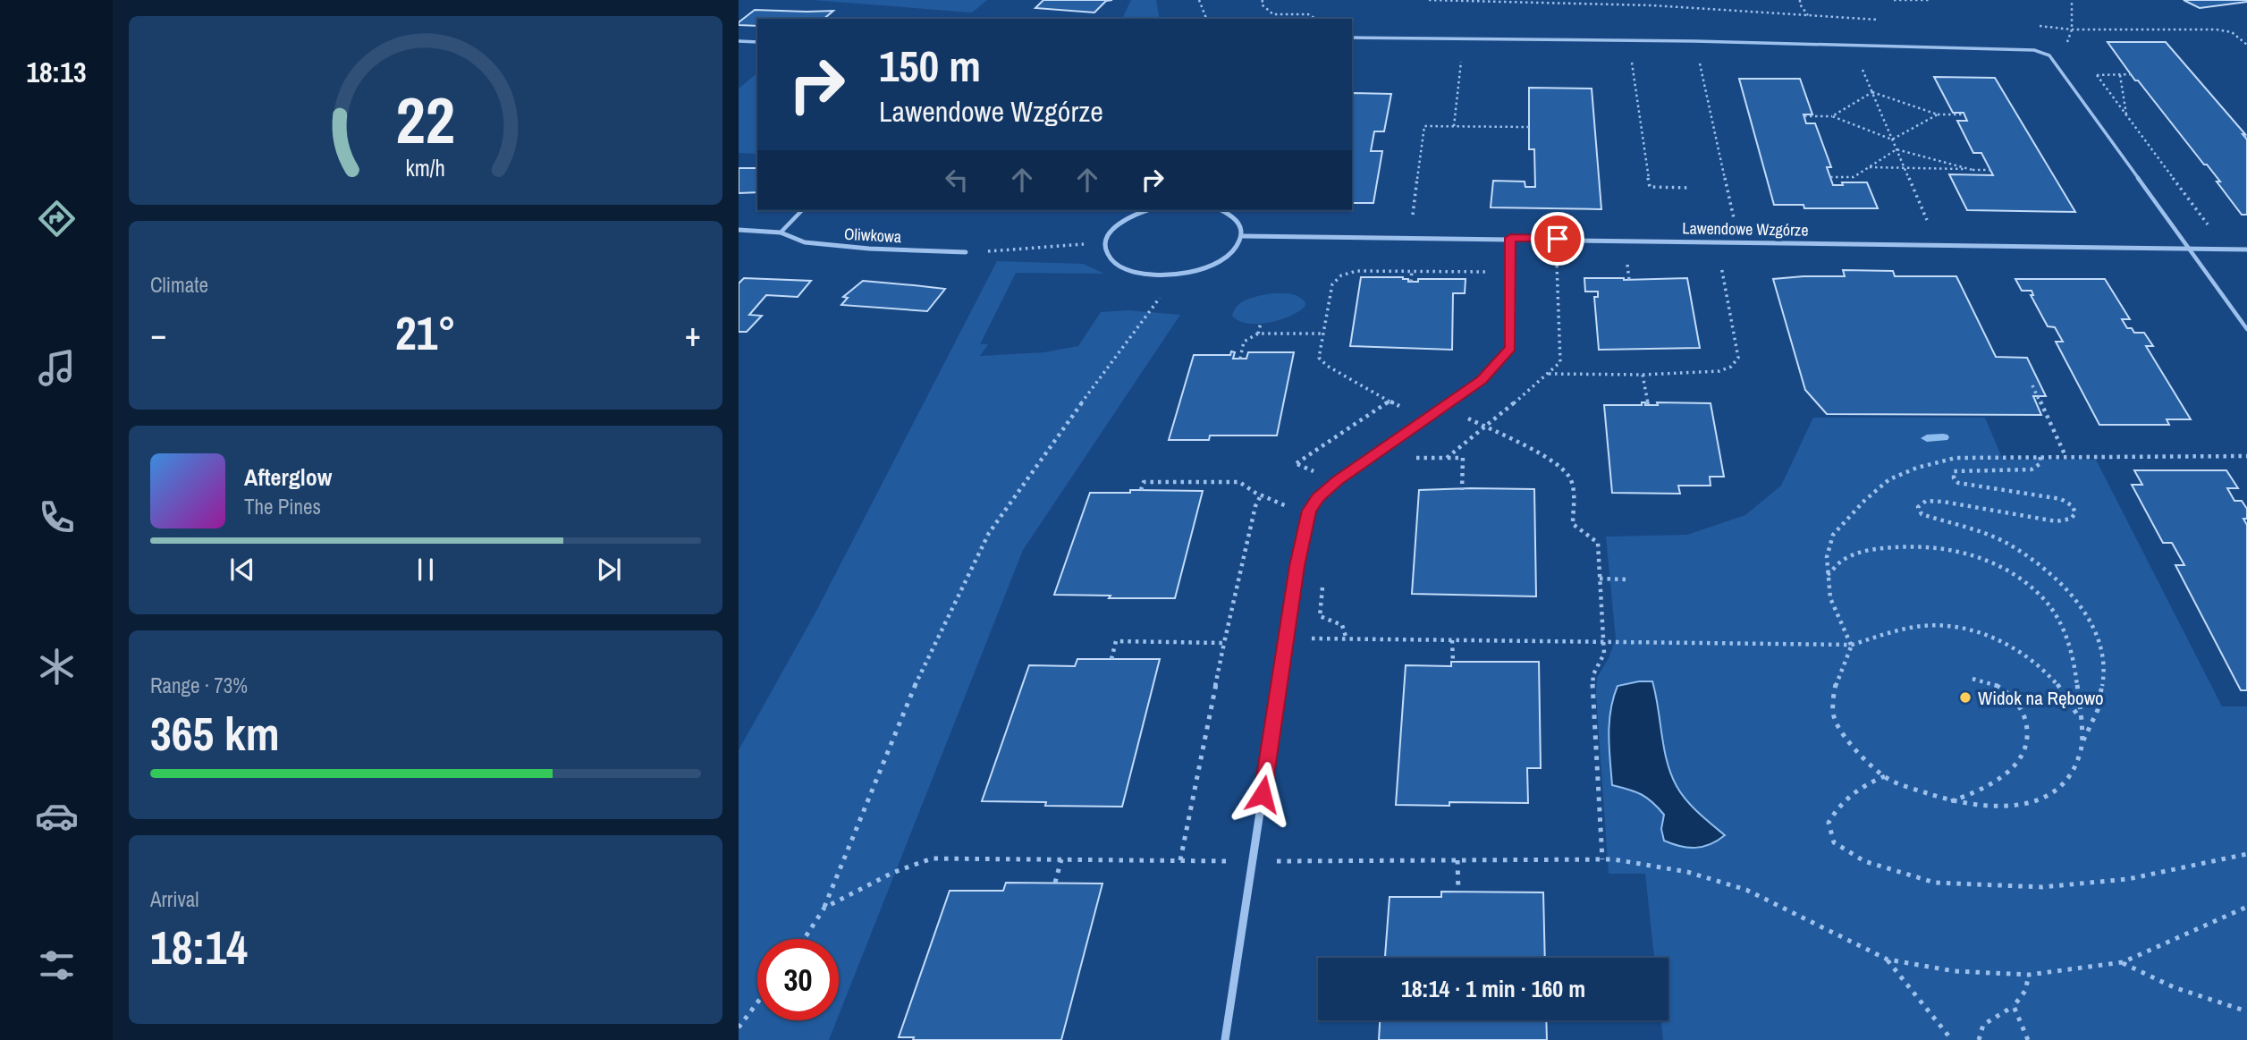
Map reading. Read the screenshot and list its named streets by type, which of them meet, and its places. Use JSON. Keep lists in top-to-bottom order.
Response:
{
  "streets": {
    "street": ["Lawendowe Wzgórze", "Oliwkowa"]
  },
  "places": ["Widok na Rębowo"],
  "page": {
    "tabs": "18:13",
    "turn": ["150 m", "Lawendowe Wzgórze"],
    "tile": [
      "Climate",
      ["Range · 73%", "365 km"],
      ["Arrival", "18:14"]
    ],
    "heat": ["−", "21°", "+"],
    "song": ["Afterglow", "The Pines"],
    "limit": "30",
    "trip": "18:14 · 1 min · 160 m",
    "gauge": ["22", "km/h"]
  }
}
